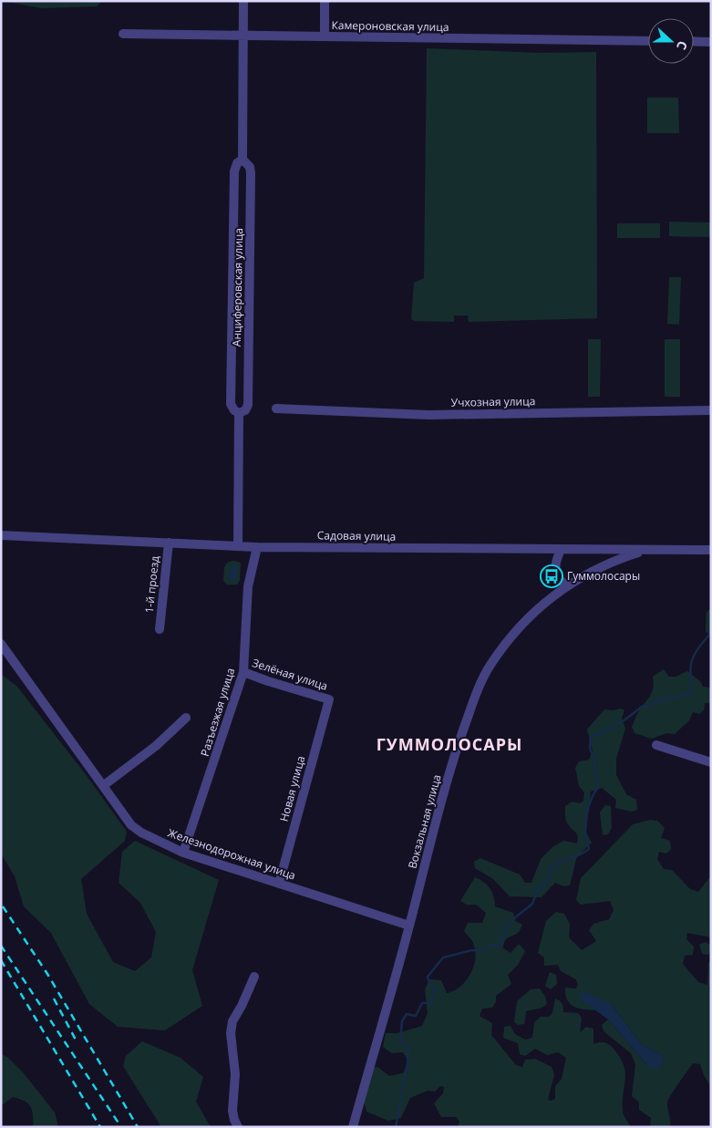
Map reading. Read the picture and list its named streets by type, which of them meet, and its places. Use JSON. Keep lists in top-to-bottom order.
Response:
{
  "streets": {
    "street": [
      "Камероновская улица",
      "Анциферовская улица",
      "Учхозная улица",
      "Садовая улица",
      "1-й проезд",
      "Зелёная улица",
      "Разъезжая улица",
      "Новая улица",
      "Вокзальная улица",
      "Железнодорожная улица"
    ]
  },
  "crossings": [
    ["Камероновская улица", "Анциферовская улица"],
    ["Анциферовская улица", "Садовая улица"],
    ["Садовая улица", "1-й проезд"],
    ["Садовая улица", "Разъезжая улица"],
    ["Садовая улица", "Вокзальная улица"],
    ["Зелёная улица", "Разъезжая улица"],
    ["Зелёная улица", "Новая улица"],
    ["Разъезжая улица", "Железнодорожная улица"],
    ["Новая улица", "Железнодорожная улица"],
    ["Вокзальная улица", "Железнодорожная улица"]
  ],
  "districts": ["ГУММОЛОСАРЫ"],
  "places": {
    "bus stop": ["Гуммолосары"]
  },
  "north": "right"
}
